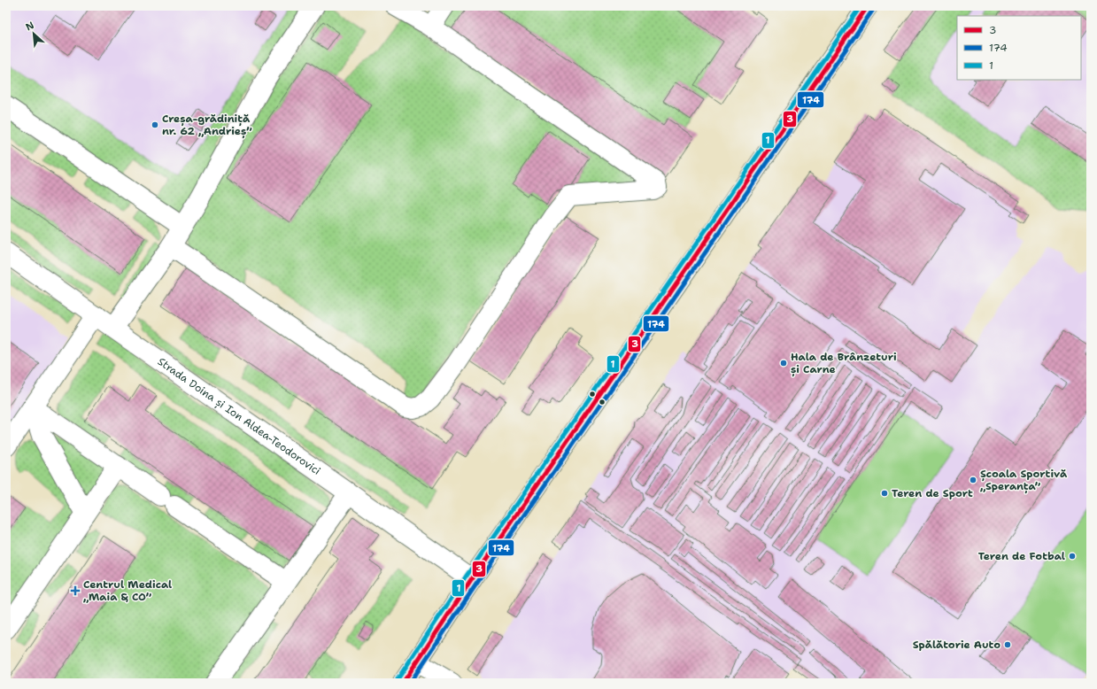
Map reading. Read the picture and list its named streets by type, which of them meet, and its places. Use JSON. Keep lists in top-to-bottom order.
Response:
{
  "streets": {
    "main road": ["Strada Doina și Ion Aldea-Teodorovici"]
  },
  "places": {
    "other": [
      "Creșa-grădiniță nr. 62 „Andrieș”",
      "Hala de Brânzeturi și Carne",
      "Școala Sportivă „Speranța”",
      "Teren de Sport",
      "Teren de Fotbal",
      "Spălătorie Auto"
    ],
    "health": ["Centrul Medical „Maia & CO”"]
  },
  "lines": ["transit line 3", "transit line 1", "transit line 174"],
  "legend": ["3", "174", "1"],
  "north": "top left"
}
